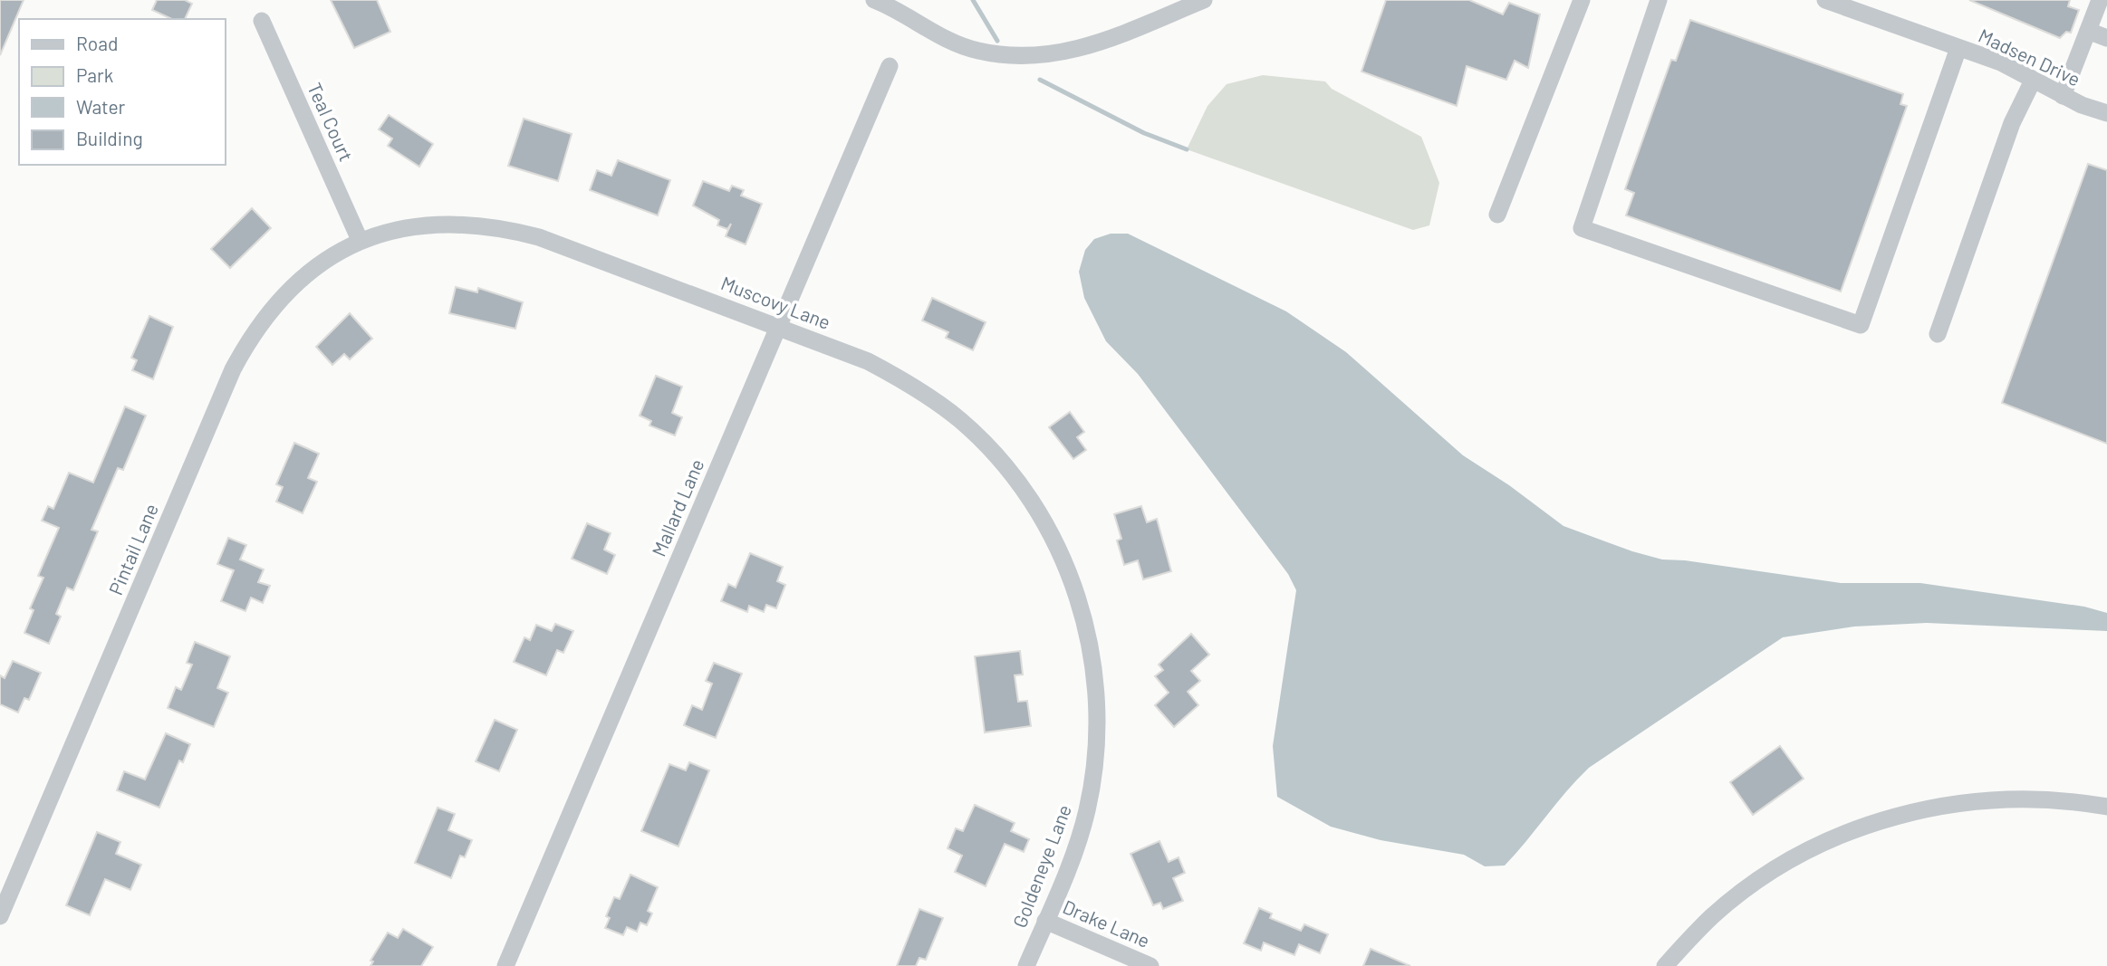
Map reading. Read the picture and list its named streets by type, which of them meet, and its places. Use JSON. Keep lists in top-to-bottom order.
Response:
{
  "streets": {
    "street": [
      "Madsen Drive",
      "Teal Court",
      "Muscovy Lane",
      "Mallard Lane",
      "Pintail Lane",
      "Goldeneye Lane",
      "Drake Lane"
    ]
  },
  "crossings": [
    ["Teal Court", "Muscovy Lane"],
    ["Teal Court", "Pintail Lane"],
    ["Muscovy Lane", "Mallard Lane"],
    ["Muscovy Lane", "Pintail Lane"],
    ["Muscovy Lane", "Goldeneye Lane"],
    ["Goldeneye Lane", "Drake Lane"]
  ],
  "legend": [
    "Road",
    "Park",
    "Water",
    "Building"
  ]
}
